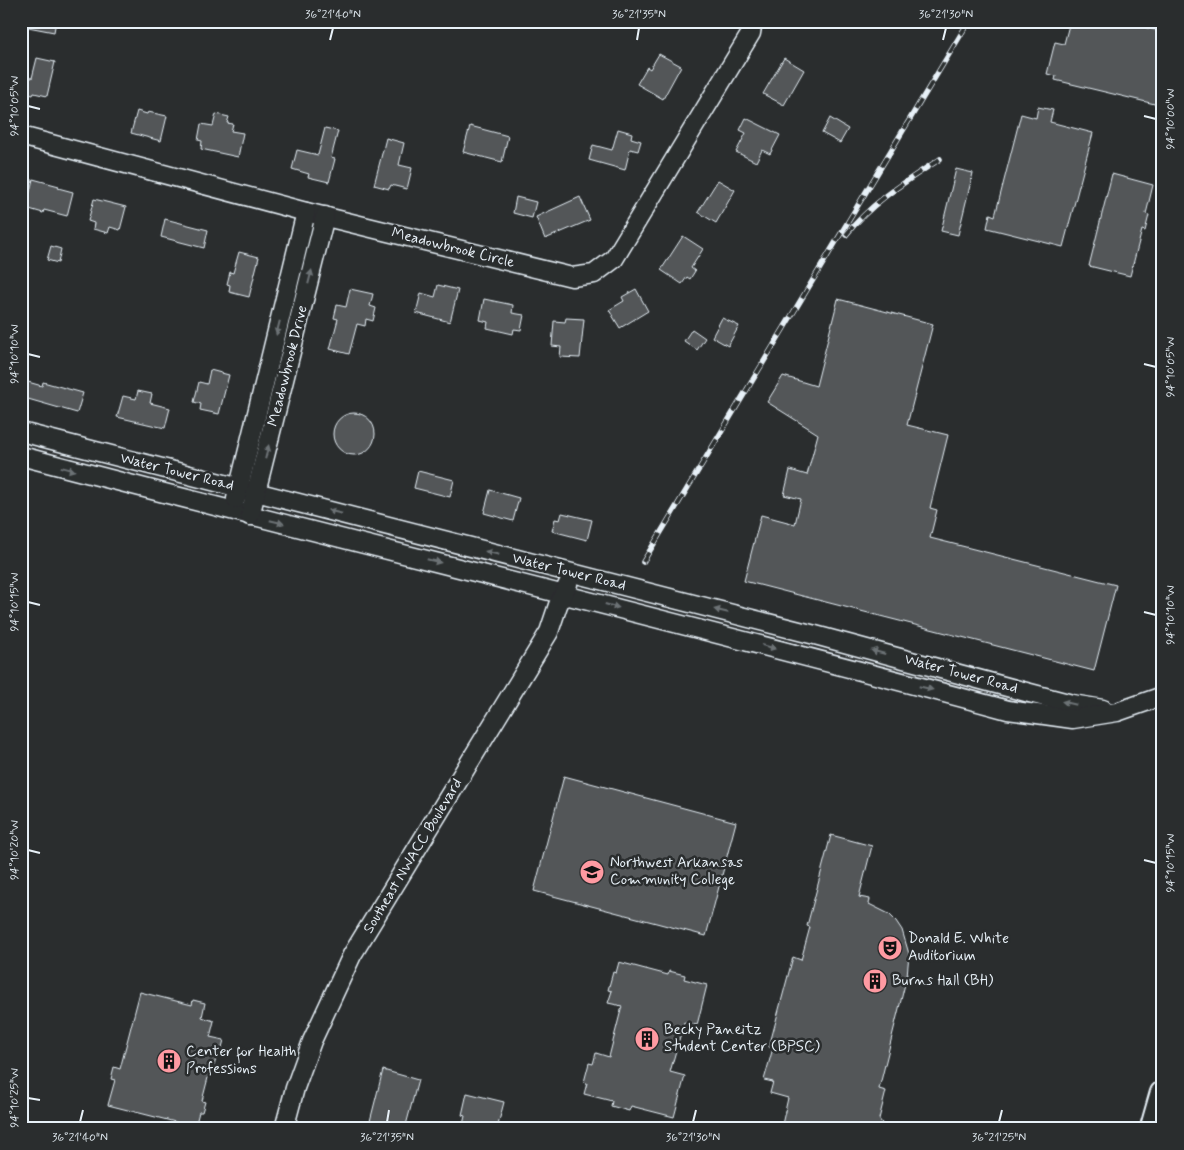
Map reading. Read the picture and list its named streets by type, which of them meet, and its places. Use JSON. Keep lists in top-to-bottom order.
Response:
{
  "streets": {
    "street": [
      "Meadowbrook Circle",
      "Meadowbrook Drive",
      "Water Tower Road",
      "Southeast NWACC Boulevard"
    ]
  },
  "crossings": [
    ["Meadowbrook Circle", "Meadowbrook Drive"],
    ["Meadowbrook Drive", "Water Tower Road"],
    ["Water Tower Road", "Southeast NWACC Boulevard"]
  ],
  "places": {
    "school or university": ["Northwest Arkansas Community College"],
    "theatre": ["Donald E. White Auditorium"],
    "building": ["Burns Hall (BH)", "Becky Paneitz Student Center (BPSC)", "Center for Health Professions"]
  },
  "coordinates": [
    "36°21'40\"N",
    "36°21'35\"N",
    "36°21'30\"N",
    "94°10'05\"W",
    "94°10'00\"W",
    "94°10'10\"W",
    "94°10'15\"W",
    "94°10'20\"W",
    "94°10'25\"W",
    "36°21'25\"N"
  ]
}
